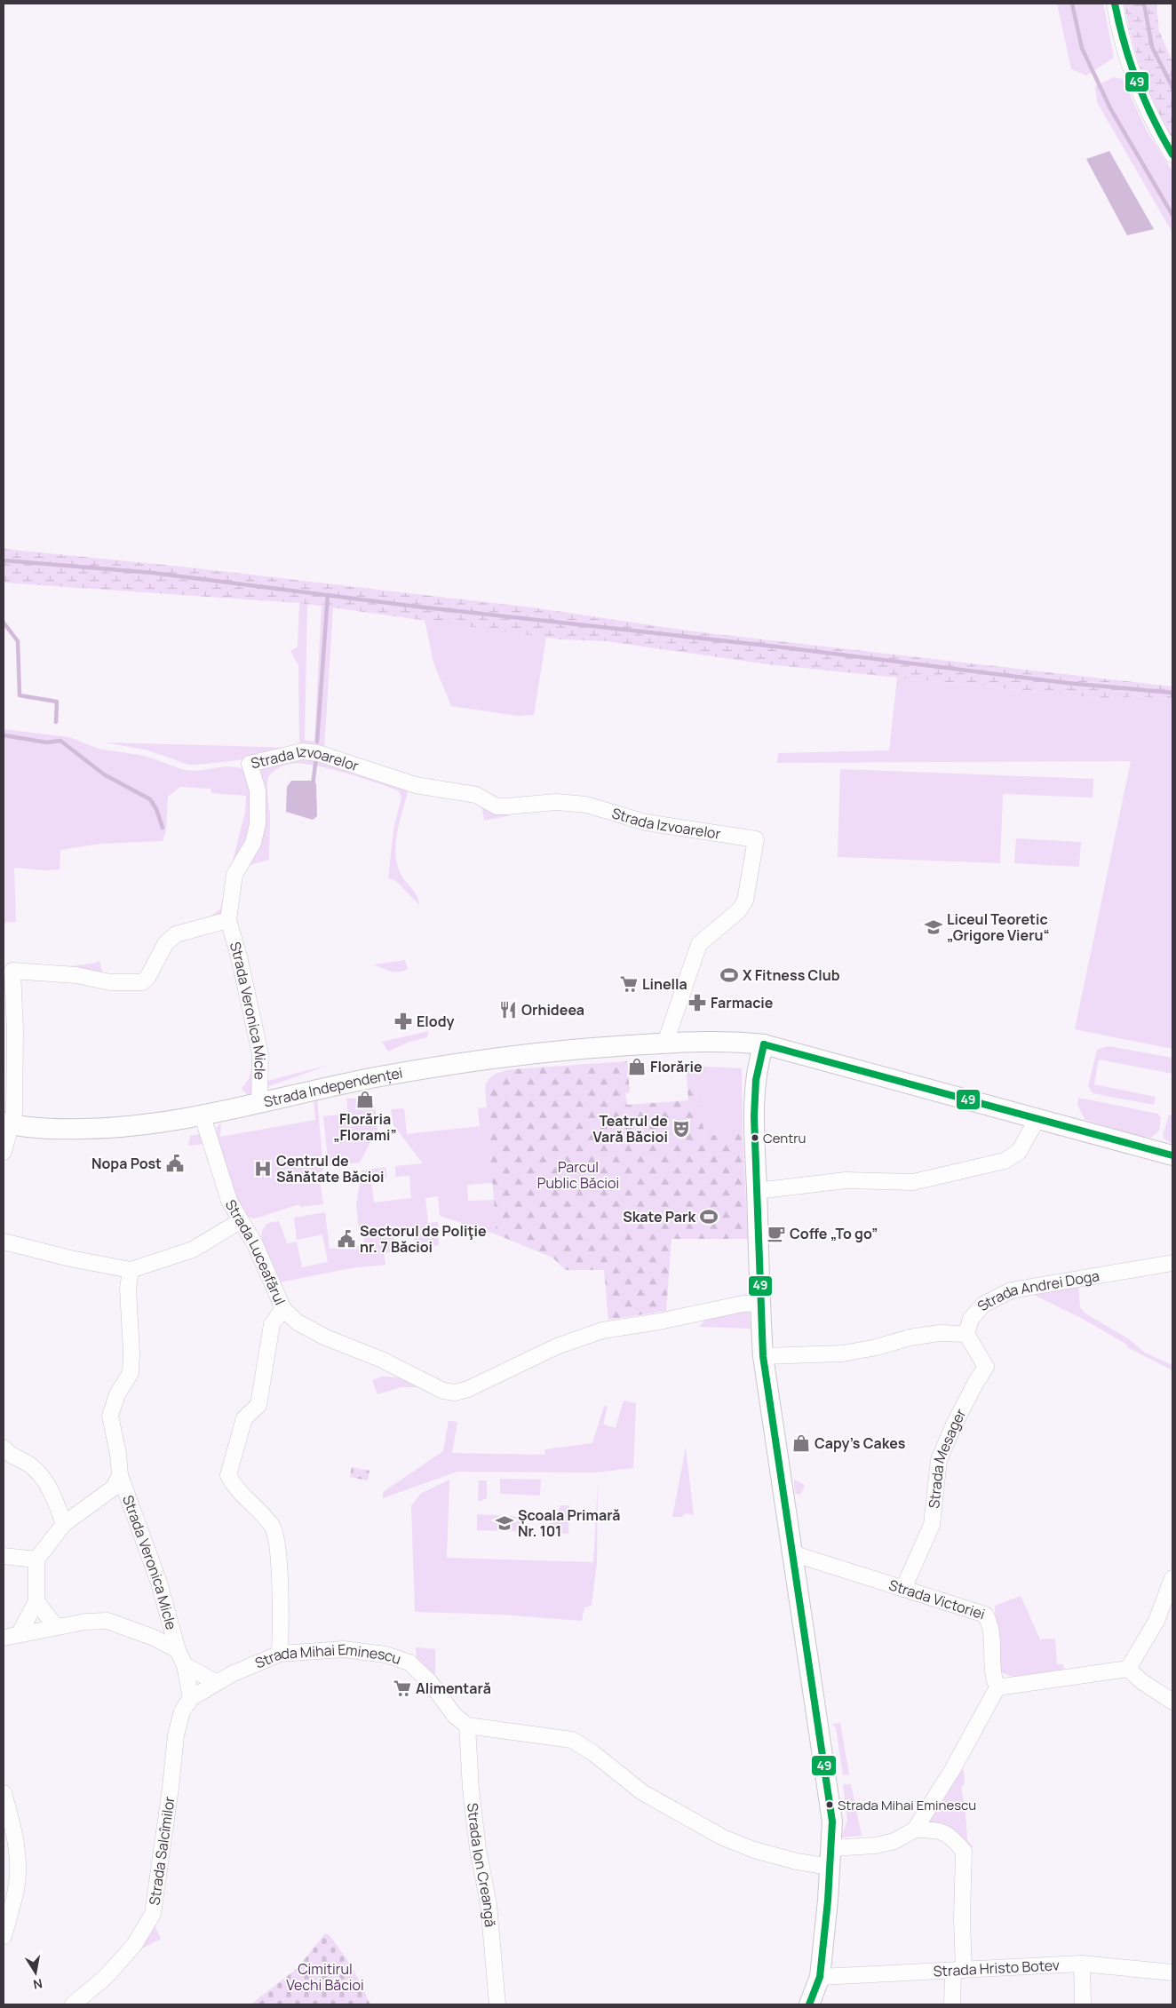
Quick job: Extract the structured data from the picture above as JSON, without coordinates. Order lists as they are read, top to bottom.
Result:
{
  "streets": {
    "main road": ["Strada Independenței"],
    "street": [
      "Strada Izvoarelor",
      "Strada Veronica Micle",
      "Strada Luceafărul",
      "Strada Andrei Doga",
      "Strada Mesager",
      "Strada Victoriei",
      "Strada Mihai Eminescu",
      "Strada Salcîmilor",
      "Strada Ion Creangă",
      "Strada Hristo Botev"
    ]
  },
  "crossings": [
    ["Strada Izvoarelor", "Strada Veronica Micle"],
    ["Strada Izvoarelor", "Strada Independenței"],
    ["Strada Veronica Micle", "Strada Independenței"],
    ["Strada Independenței", "Strada Luceafărul"],
    ["Strada Luceafărul", "Strada Mihai Eminescu"],
    ["Strada Andrei Doga", "Strada Mesager"],
    ["Strada Mesager", "Strada Victoriei"],
    ["Strada Mihai Eminescu", "Strada Salcîmilor"],
    ["Strada Mihai Eminescu", "Strada Ion Creangă"]
  ],
  "parks": ["Parcul Public Băcioi", "Cimitirul Vechi Băcioi"],
  "places": {
    "school or university": ["Liceul Teoretic „Grigore Vieru“", "Școala Primară Nr. 101"],
    "sports": ["X Fitness Club", "Skate Park"],
    "supermarket": ["Linella", "Alimentară"],
    "pharmacy": ["Farmacie", "Elody"],
    "restaurant": ["Orhideea"],
    "shop": ["Florărie", "Florăria „Florami”", "Capy's Cakes"],
    "theatre": ["Teatrul de Vară Băcioi"],
    "other": ["Centru", "Strada Mihai Eminescu"],
    "public building": ["Nopa Post", "Sectorul de Poliţie nr. 7 Băcioi"],
    "hospital": ["Centrul de Sănătate Băcioi"],
    "cafe": ["Coffe „To go”"]
  },
  "lines": ["transit line 49"],
  "north": "bottom"
}
